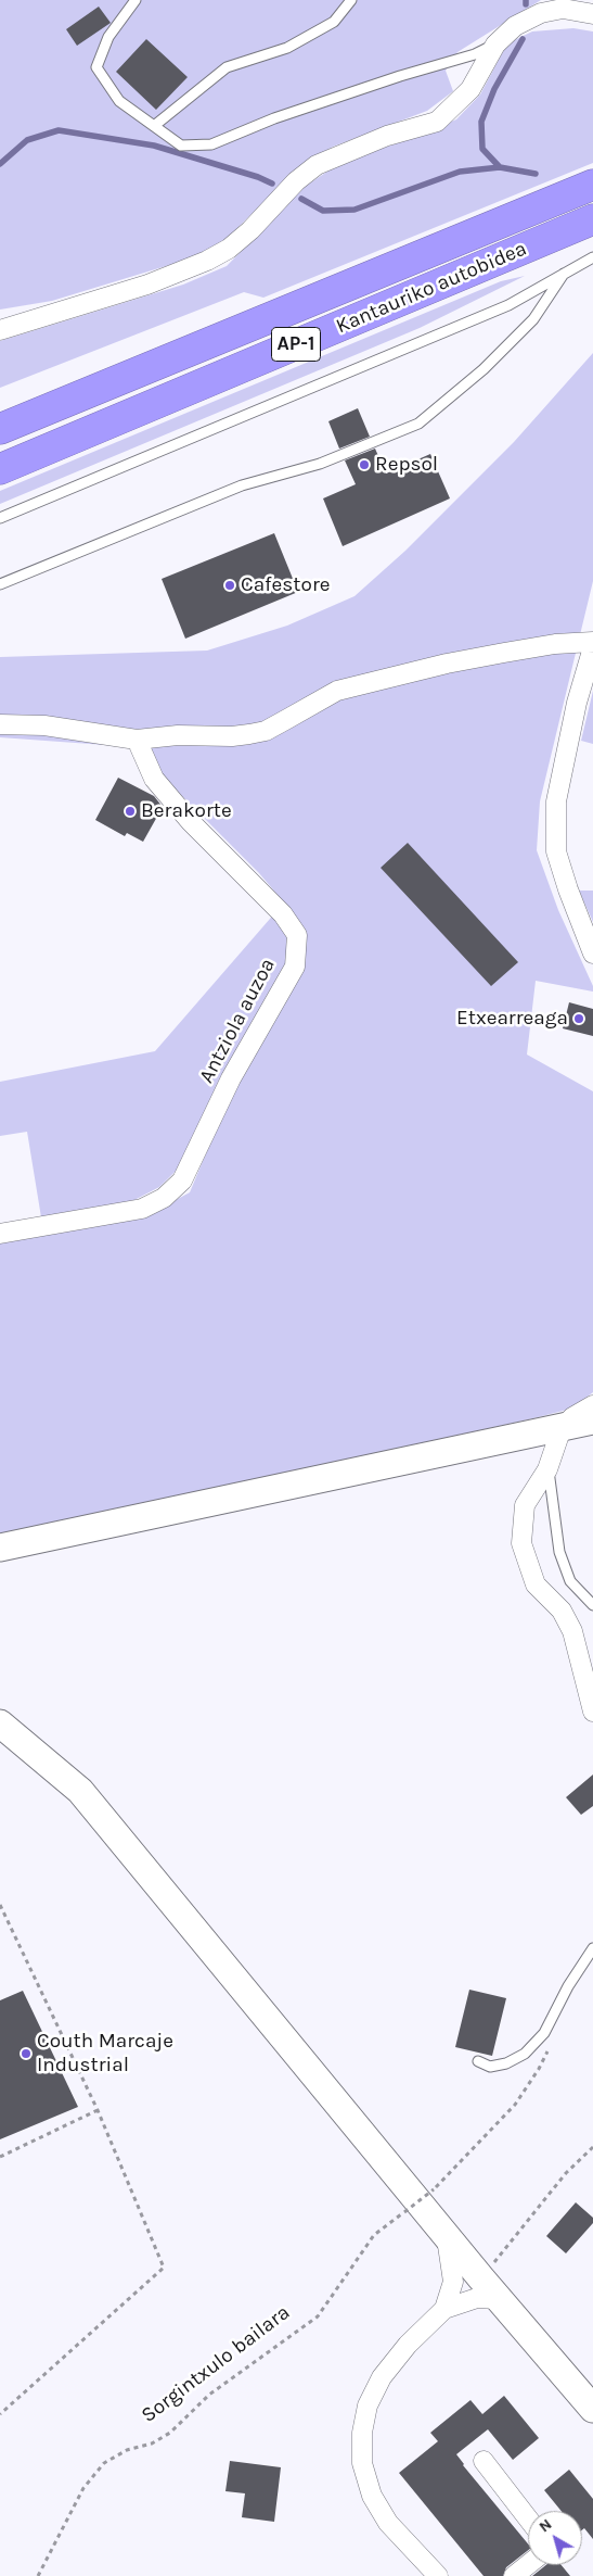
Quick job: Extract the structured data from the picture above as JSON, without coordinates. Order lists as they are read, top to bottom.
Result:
{
  "streets": {
    "highway": ["Kantauriko autobidea", "AP-1"],
    "street": ["Antziola auzoa"],
    "path": ["Sorgintxulo bailara"]
  },
  "places": [
    "Repsol",
    "Cafestore",
    "Berakorte",
    "Etxearreaga",
    "Couth Marcaje Industrial"
  ],
  "north": "top left"
}
